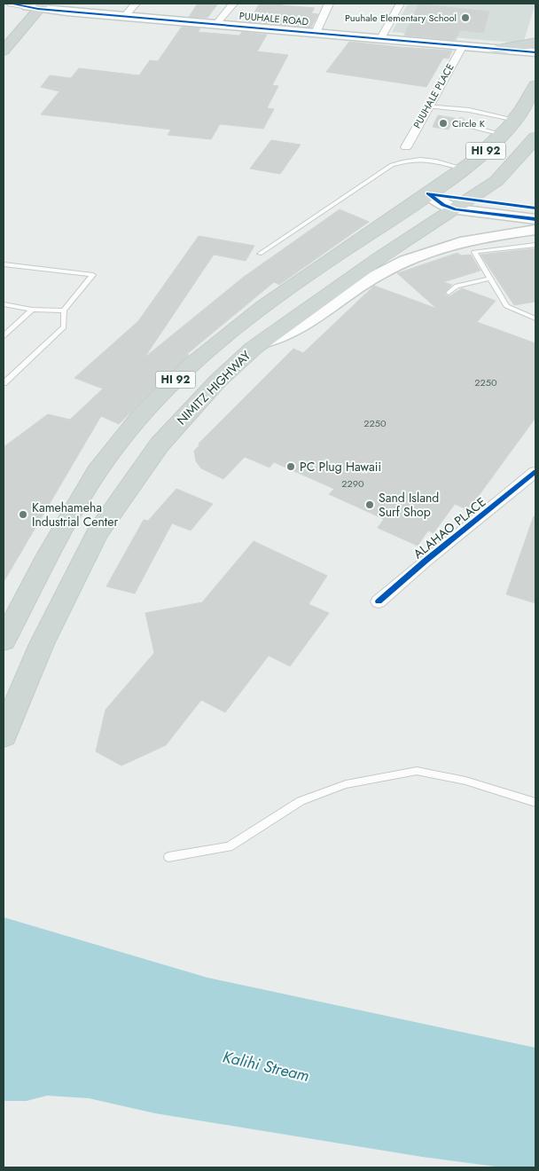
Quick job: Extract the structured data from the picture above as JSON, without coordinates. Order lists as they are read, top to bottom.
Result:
{
  "streets": {
    "main road": ["HI 92", "NIMITZ HIGHWAY"],
    "street": ["PUUHALE ROAD", "PUUHALE PLACE", "ALAHAO PLACE"]
  },
  "crossings": [
    ["PUUHALE ROAD", "PUUHALE PLACE"]
  ],
  "water": ["Kalihi Stream"],
  "places": [
    "Puuhale Elementary School",
    "Circle K",
    "PC Plug Hawaii",
    "Sand Island Surf Shop",
    "Kamehameha Industrial Center"
  ],
  "house_numbers": ["2250", "2250", "2290"]
}
